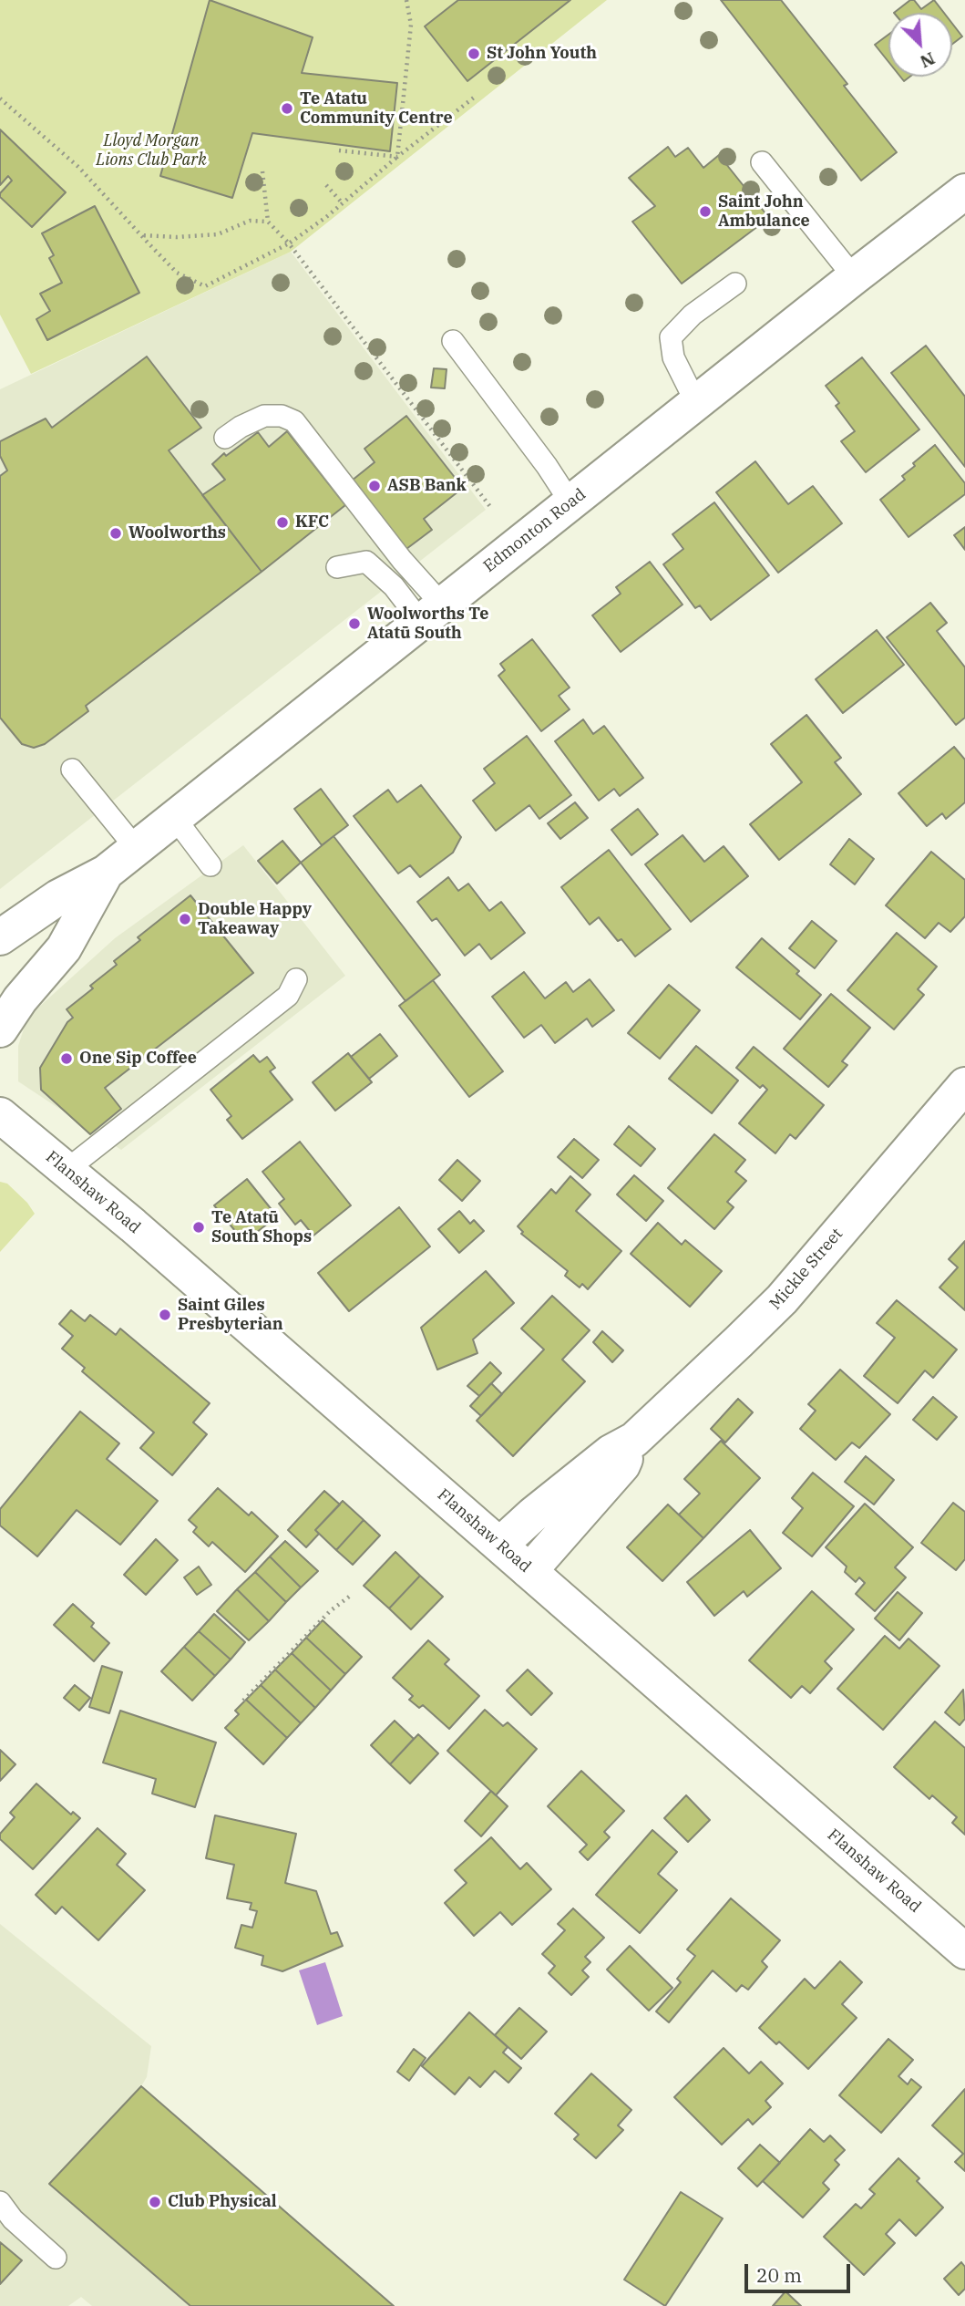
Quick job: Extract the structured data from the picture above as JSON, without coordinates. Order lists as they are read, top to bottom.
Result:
{
  "streets": {
    "street": ["Edmonton Road", "Flanshaw Road", "Mickle Street"]
  },
  "crossings": [
    ["Flanshaw Road", "Mickle Street"]
  ],
  "parks": ["Lloyd Morgan Lions Club Park"],
  "places": [
    "St John Youth",
    "Te Atatu Community Centre",
    "Saint John Ambulance",
    "ASB Bank",
    "KFC",
    "Woolworths",
    "Woolworths Te Atatū South",
    "Double Happy Takeaway",
    "One Sip Coffee",
    "Te Atatū South Shops",
    "Saint Giles Presbyterian",
    "Club Physical"
  ],
  "scale_bar": "20 m",
  "north": "bottom right"
}
